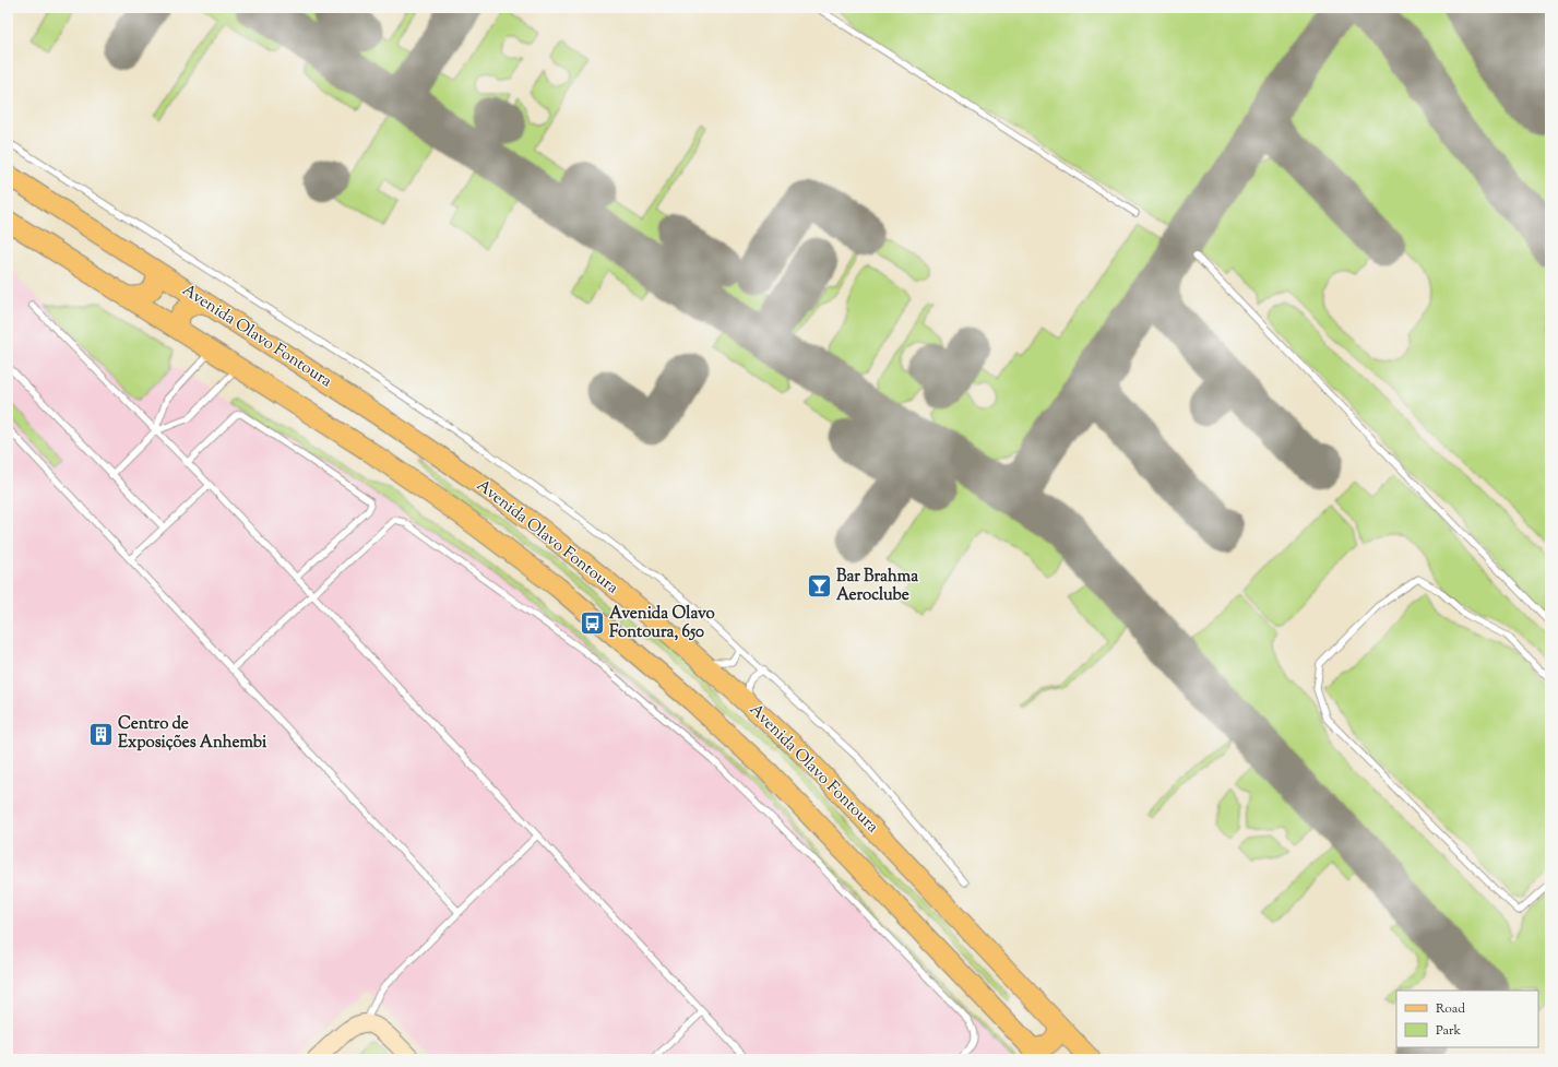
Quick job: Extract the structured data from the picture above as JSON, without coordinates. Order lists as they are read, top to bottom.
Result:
{
  "streets": {
    "main road": ["Avenida Olavo Fontoura"]
  },
  "places": {
    "bar": ["Bar Brahma Aeroclube"],
    "bus stop": ["Avenida Olavo Fontoura, 650"],
    "building": ["Centro de Exposições Anhembi"]
  },
  "legend": ["Road", "Park"]
}
